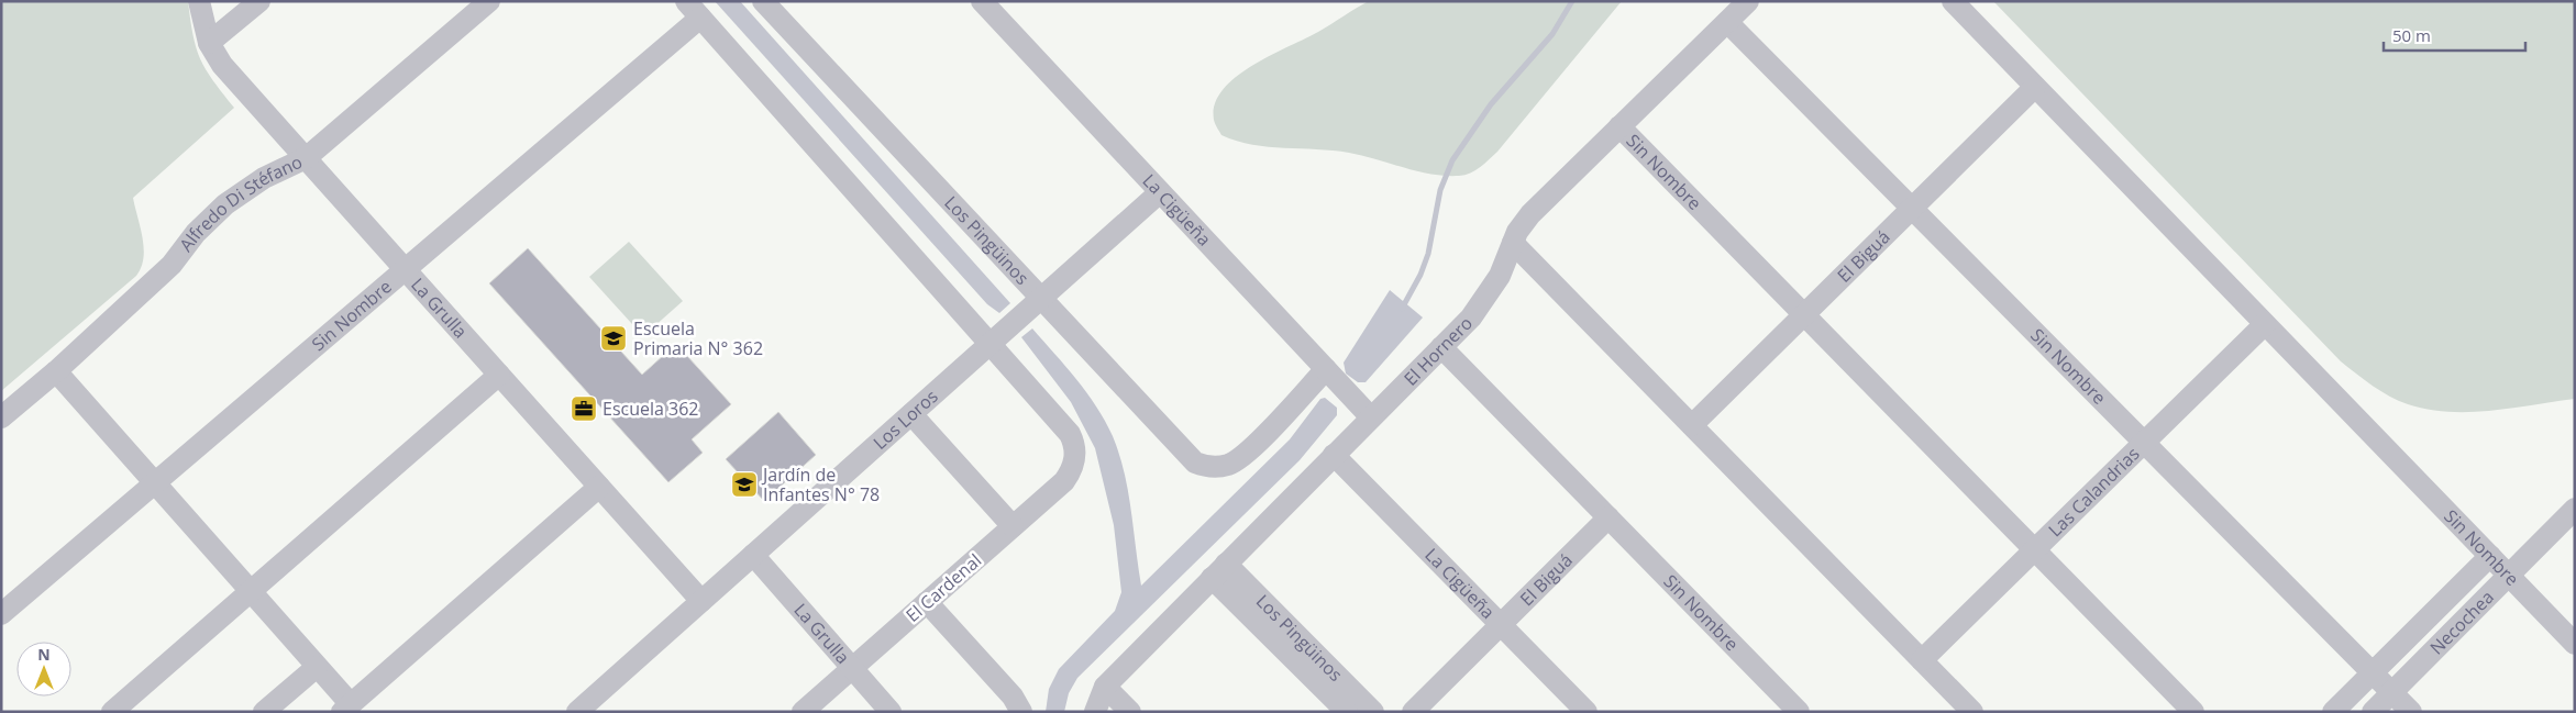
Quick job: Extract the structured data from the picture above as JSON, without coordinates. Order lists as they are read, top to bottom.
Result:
{
  "streets": {
    "street": [
      "Sin Nombre",
      "Alfredo Di Stéfano",
      "La Cigüeña",
      "Los Pingüinos",
      "El Biguá",
      "La Grulla",
      "El Hornero",
      "Los Loros",
      "Las Calandrias",
      "El Cardenal",
      "Necochea"
    ]
  },
  "crossings": [
    ["Sin Nombre", "El Biguá"],
    ["Sin Nombre", "La Grulla"],
    ["Sin Nombre", "El Hornero"],
    ["Sin Nombre", "Las Calandrias"],
    ["Sin Nombre", "Necochea"],
    ["Alfredo Di Stéfano", "La Grulla"],
    ["La Cigüeña", "Los Pingüinos"],
    ["La Cigüeña", "El Biguá"],
    ["La Cigüeña", "El Hornero"],
    ["La Cigüeña", "Los Loros"],
    ["Los Pingüinos", "El Hornero"],
    ["Los Pingüinos", "Los Loros"],
    ["La Grulla", "Los Loros"],
    ["La Grulla", "El Cardenal"],
    ["Los Loros", "El Cardenal"]
  ],
  "places": {
    "school or university": ["Escuela Primaria N° 362", "Jardín de Infantes N° 78"],
    "office": ["Escuela 362"]
  },
  "scale_bar": "50 m",
  "north": "top"
}
